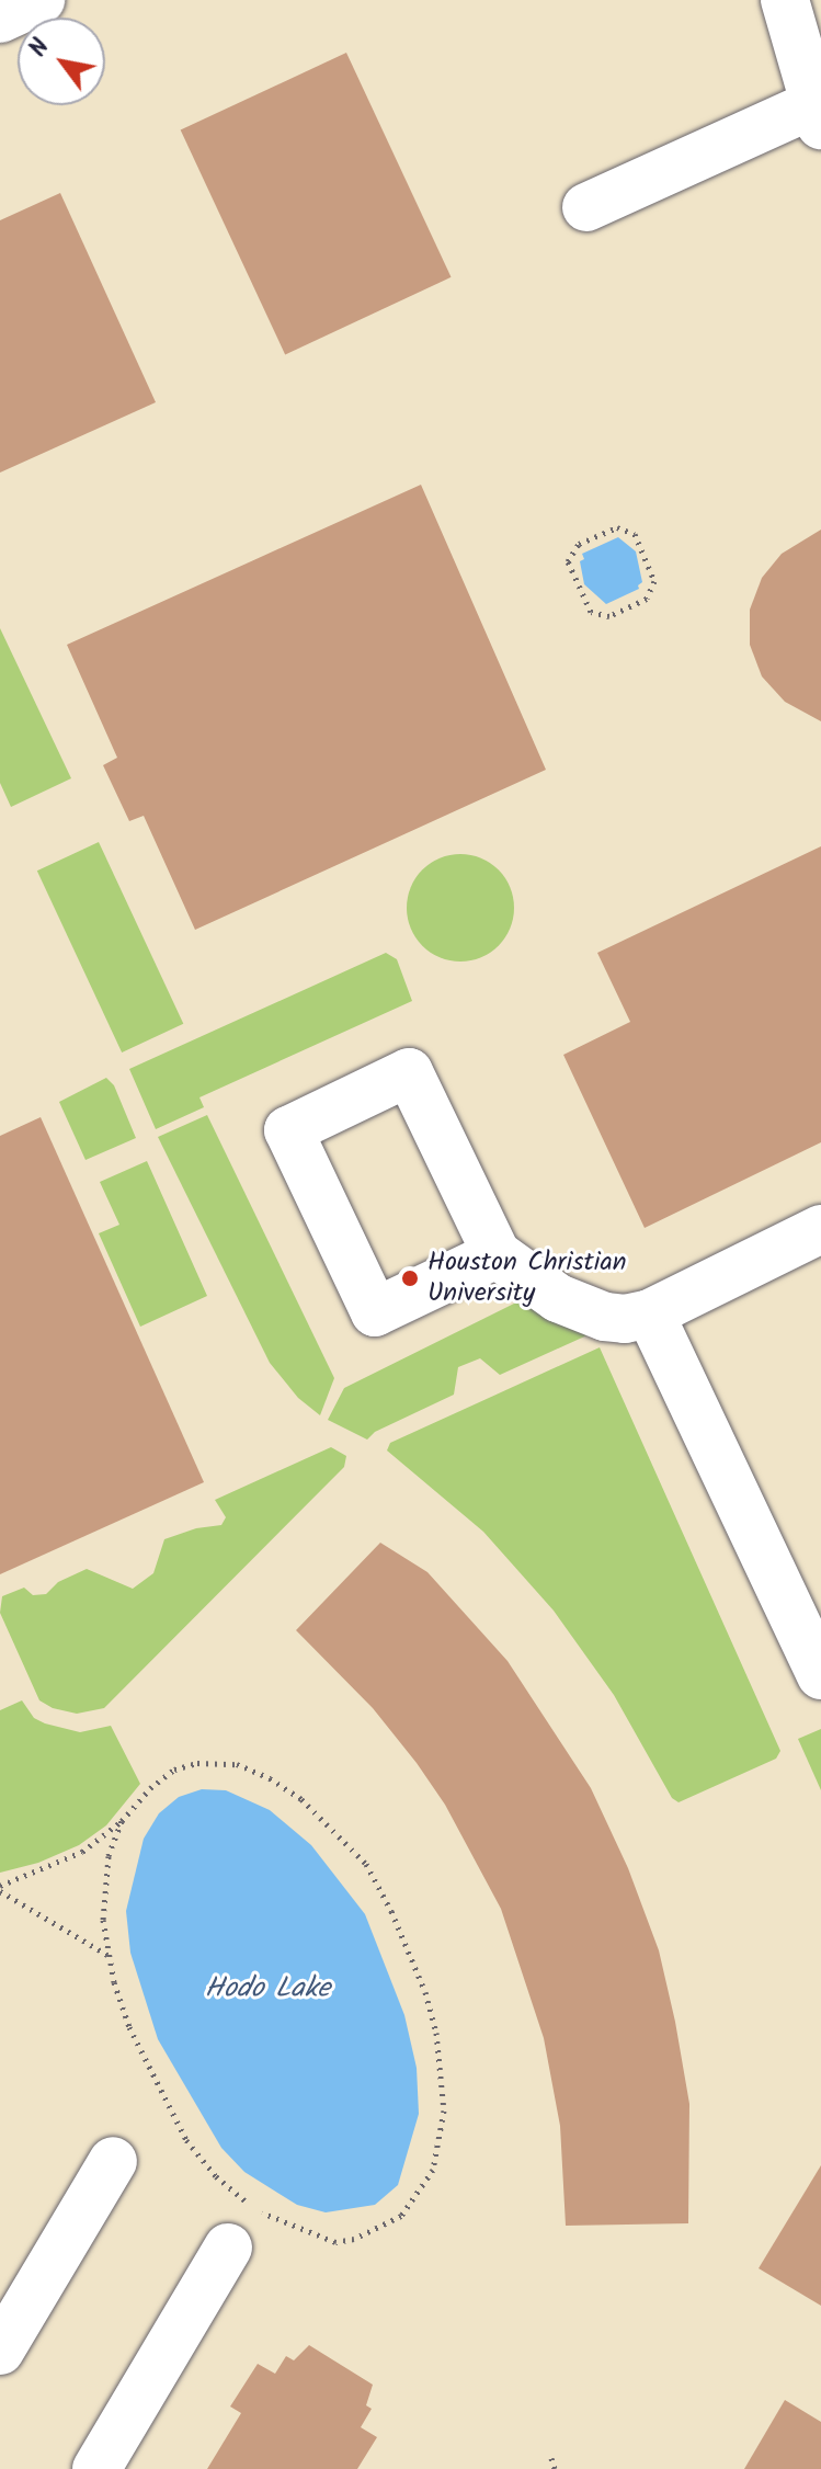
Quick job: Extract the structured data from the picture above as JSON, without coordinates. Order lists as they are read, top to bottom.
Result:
{
  "water": ["Hodo Lake"],
  "places": ["Houston Christian University"],
  "north": "top left"
}
